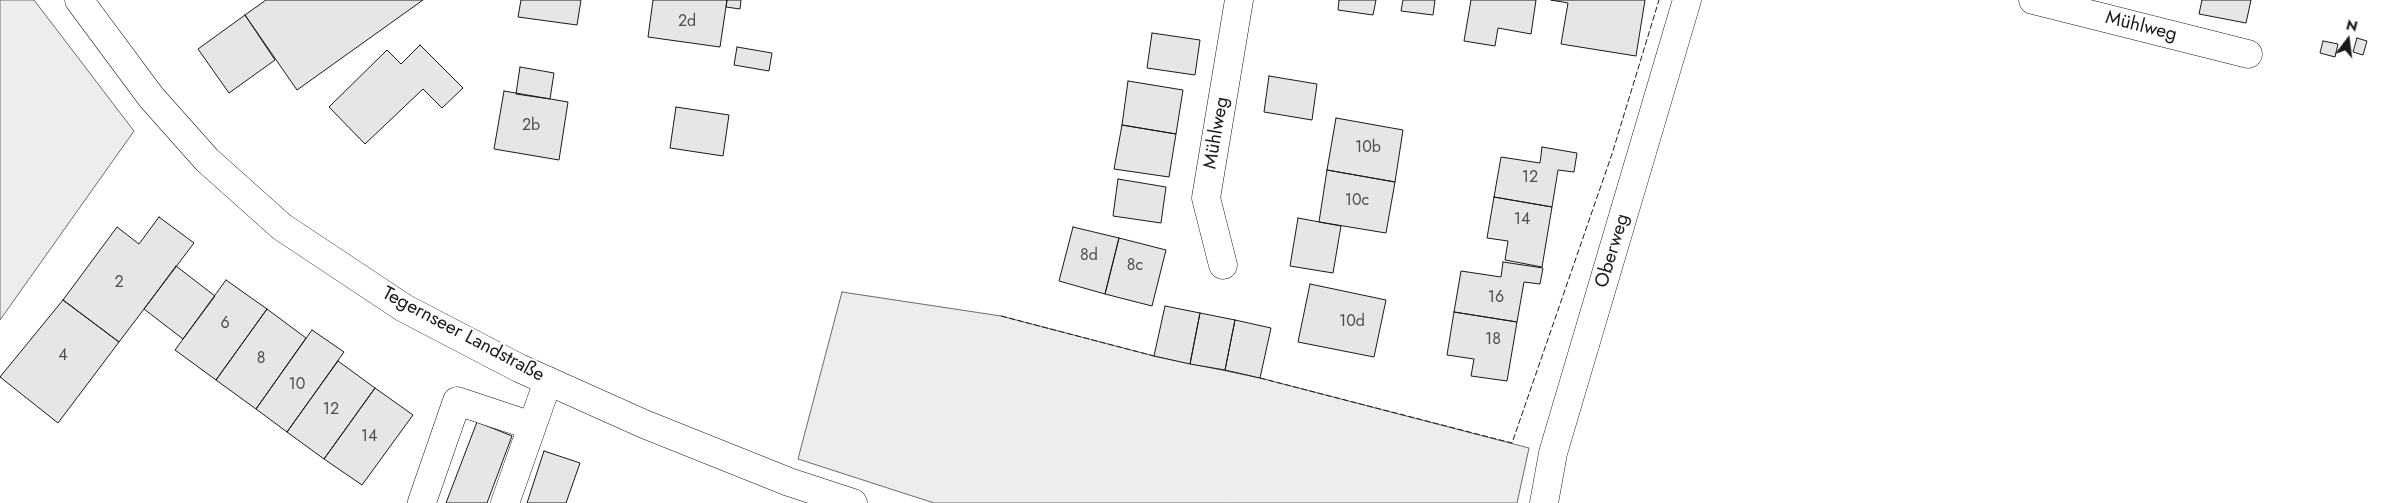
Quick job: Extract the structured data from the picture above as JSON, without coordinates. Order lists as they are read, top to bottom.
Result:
{
  "streets": {
    "street": ["Mühlweg", "Oberweg", "Tegernseer Landstraße"]
  },
  "house_numbers": [
    "2d",
    "2b",
    "10b",
    "12",
    "10c",
    "14",
    "8d",
    "8c",
    "2",
    "16",
    "10d",
    "6",
    "18",
    "4",
    "8",
    "10",
    "12",
    "14"
  ],
  "north": "top"
}
